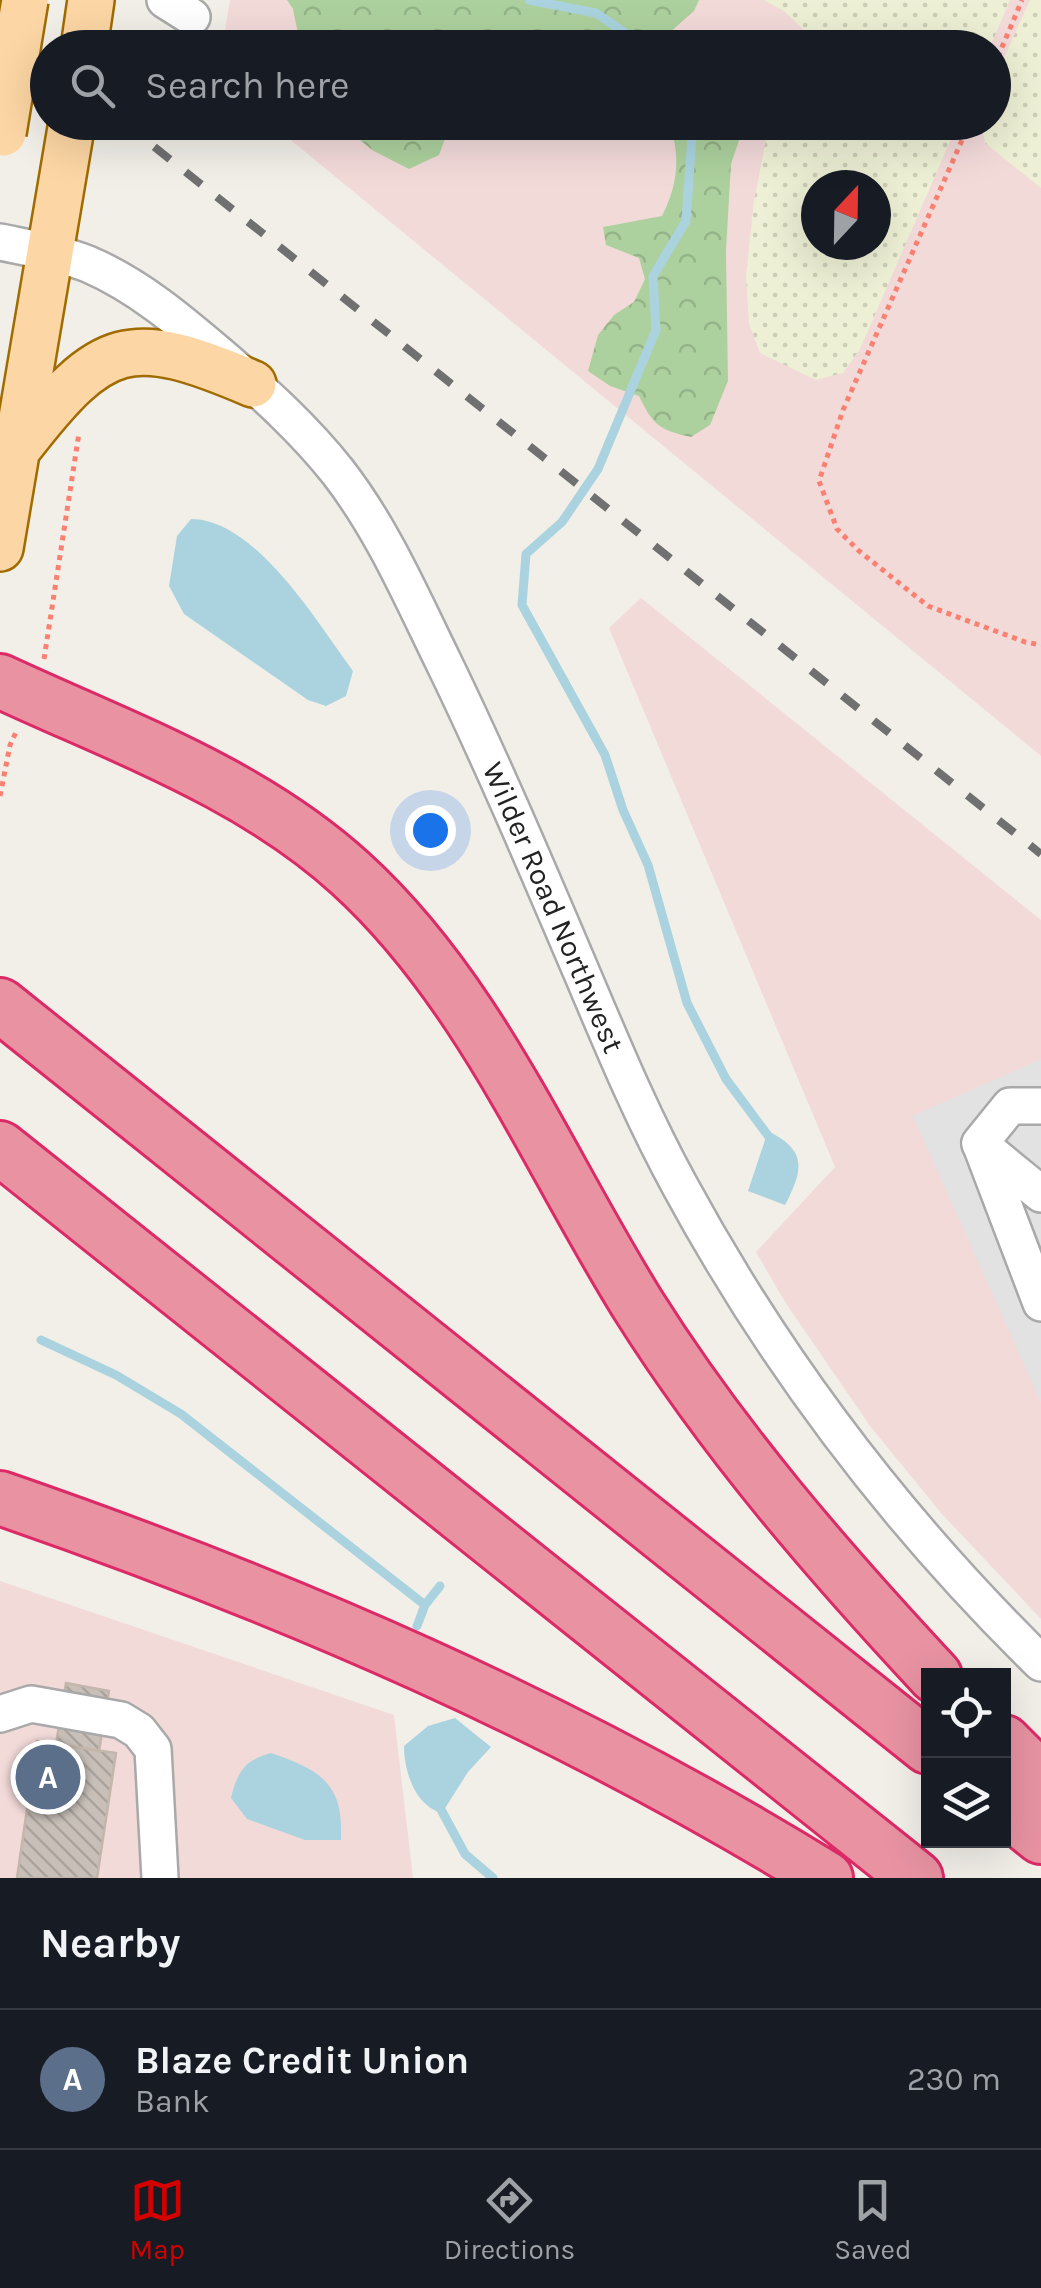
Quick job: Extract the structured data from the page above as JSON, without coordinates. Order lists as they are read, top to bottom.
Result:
{
  "streets": {
    "street": ["Wilder Road Northwest"]
  },
  "north": "top",
  "page": {
    "search": "Search here",
    "pins": "A",
    "heading": "Nearby",
    "list": [
      {
        "mark": "A",
        "name": "Blaze Credit Union",
        "note": "Bank",
        "value": "230 m"
      }
    ],
    "nav": ["Map", "Directions", "Saved"]
  }
}
